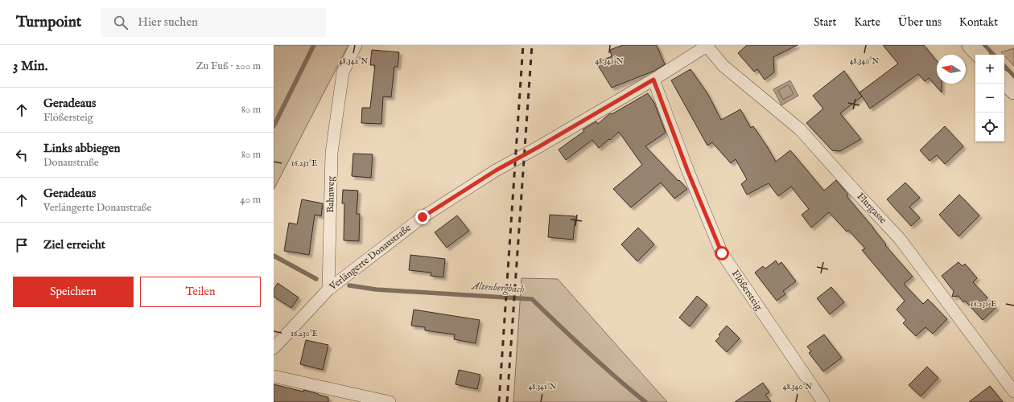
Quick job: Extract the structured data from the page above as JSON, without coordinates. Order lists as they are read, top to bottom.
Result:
{
  "streets": {
    "street": [
      "Bahnweg",
      "Flurgasse",
      "Verlängerte Donaustraße",
      "Flößersteig"
    ]
  },
  "crossings": [
    ["Bahnweg", "Verlängerte Donaustraße"],
    ["Flurgasse", "Verlängerte Donaustraße"],
    ["Verlängerte Donaustraße", "Flößersteig"]
  ],
  "water": ["Altenbergbach"],
  "north": "left",
  "page": {
    "header": "Turnpoint",
    "search": "Hier suchen",
    "nav": [
      "Start",
      "Karte",
      "Über uns",
      "Kontakt"
    ],
    "heading": ["3 Min.", "Zu Fuß · 200 m"],
    "map_buttons": ["+", "−"],
    "list": [
      ["Geradeaus", "Flößersteig", "80 m"],
      ["Links abbiegen", "Donaustraße", "80 m"],
      ["Geradeaus", "Verlängerte Donaustraße", "40 m"],
      "Ziel erreicht"
    ],
    "buttons": ["Speichern", "Teilen"]
  },
  "coordinates": [
    "48.342°N",
    "48.341°N",
    "48.340°N",
    "16.231°E",
    "16.230°E"
  ]
}
